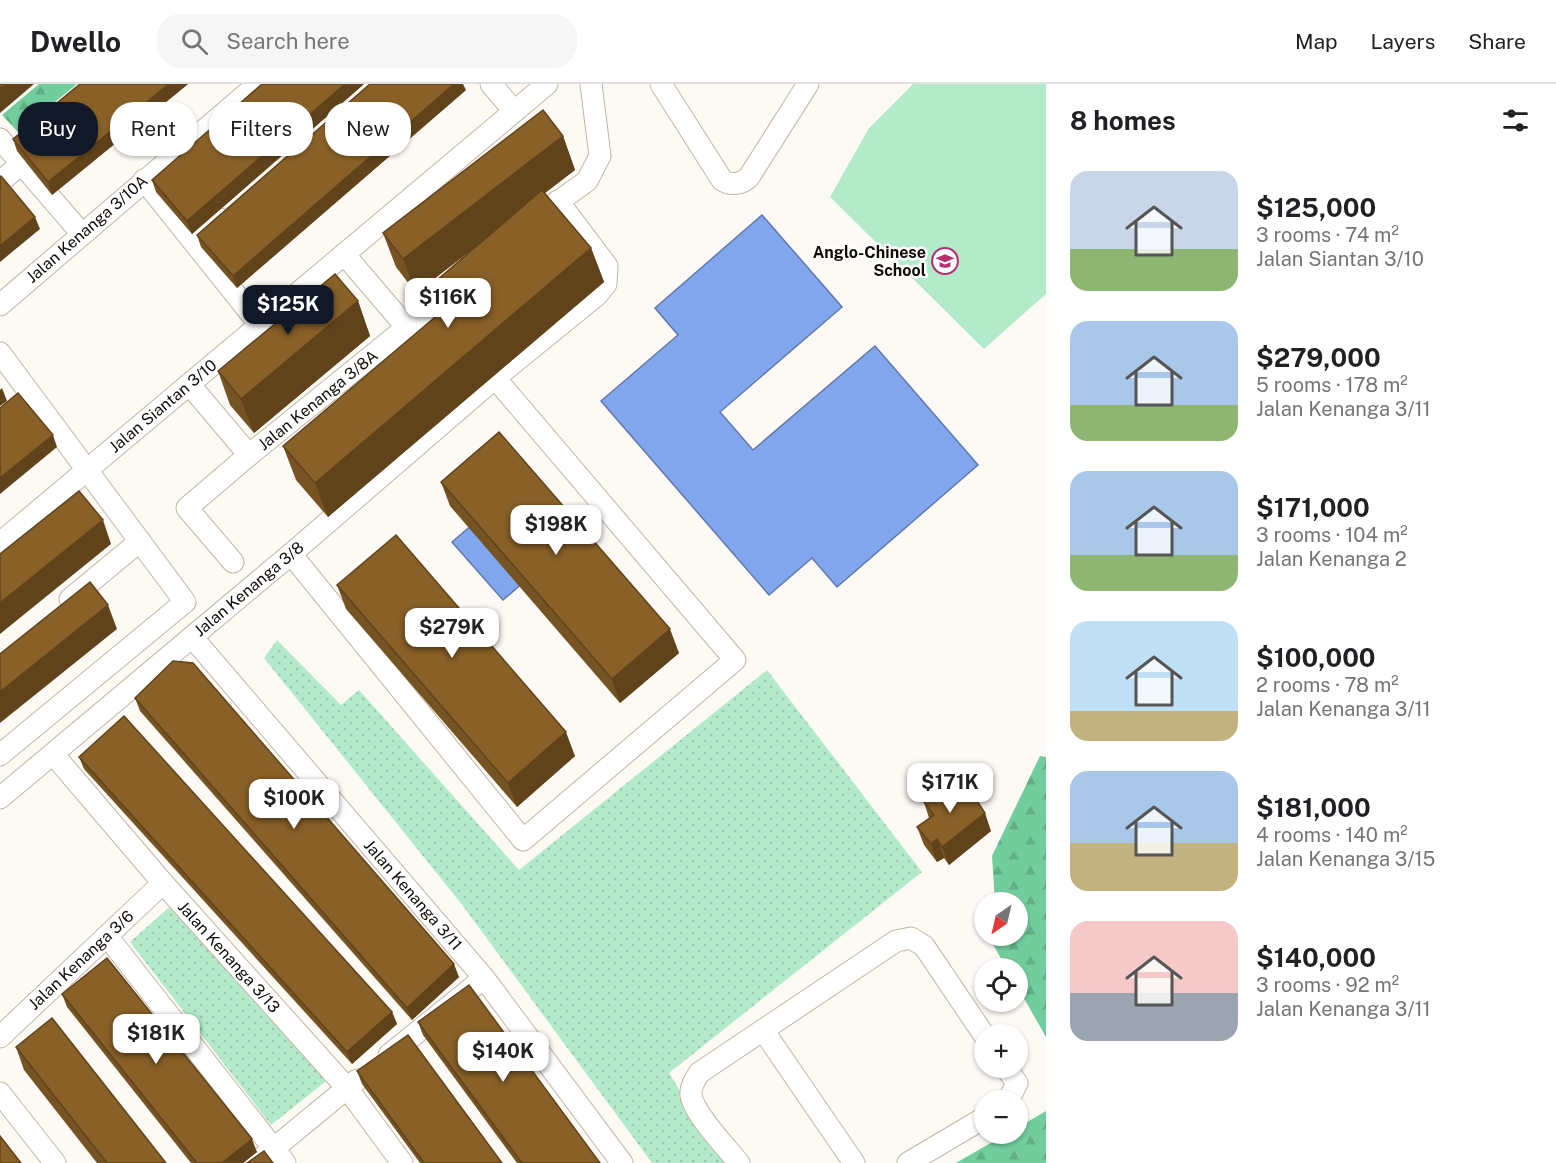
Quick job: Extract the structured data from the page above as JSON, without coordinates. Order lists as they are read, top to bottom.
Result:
{
  "streets": {
    "street": [
      "Jalan Kenanga 3/10A",
      "Jalan Kenanga 3/8A",
      "Jalan Siantan 3/10",
      "Jalan Kenanga 3/8",
      "Jalan Kenanga 3/11",
      "Jalan Kenanga 3/13",
      "Jalan Kenanga 3/6"
    ]
  },
  "crossings": [
    ["Jalan Kenanga 3/8", "Jalan Kenanga 3/11"],
    ["Jalan Kenanga 3/8", "Jalan Kenanga 3/13"],
    ["Jalan Kenanga 3/13", "Jalan Kenanga 3/6"]
  ],
  "places": {
    "school or university": ["Anglo-Chinese School"]
  },
  "north": "bottom left",
  "page": {
    "header": "Dwello",
    "search": "Search here",
    "nav": ["Map", "Layers", "Share"],
    "heading": "8 homes",
    "chip": [
      "Buy",
      "Rent",
      "Filters",
      "New"
    ],
    "list": [
      {
        "name": "$125,000",
        "note": "3 rooms · 74 m² · Jalan Siantan 3/10"
      },
      {
        "name": "$279,000",
        "note": "5 rooms · 178 m² · Jalan Kenanga 3/11"
      },
      {
        "name": "$171,000",
        "note": "3 rooms · 104 m² · Jalan Kenanga 2"
      },
      {
        "name": "$100,000",
        "note": "2 rooms · 78 m² · Jalan Kenanga 3/11"
      },
      {
        "name": "$181,000",
        "note": "4 rooms · 140 m² · Jalan Kenanga 3/15"
      },
      {
        "name": "$140,000",
        "note": "3 rooms · 92 m² · Jalan Kenanga 3/11"
      }
    ],
    "price": [
      "$116K",
      "$125K",
      "$198K",
      "$279K",
      "$171K",
      "$100K",
      "$181K",
      "$140K"
    ],
    "map_buttons": ["+", "−"]
  }
}
